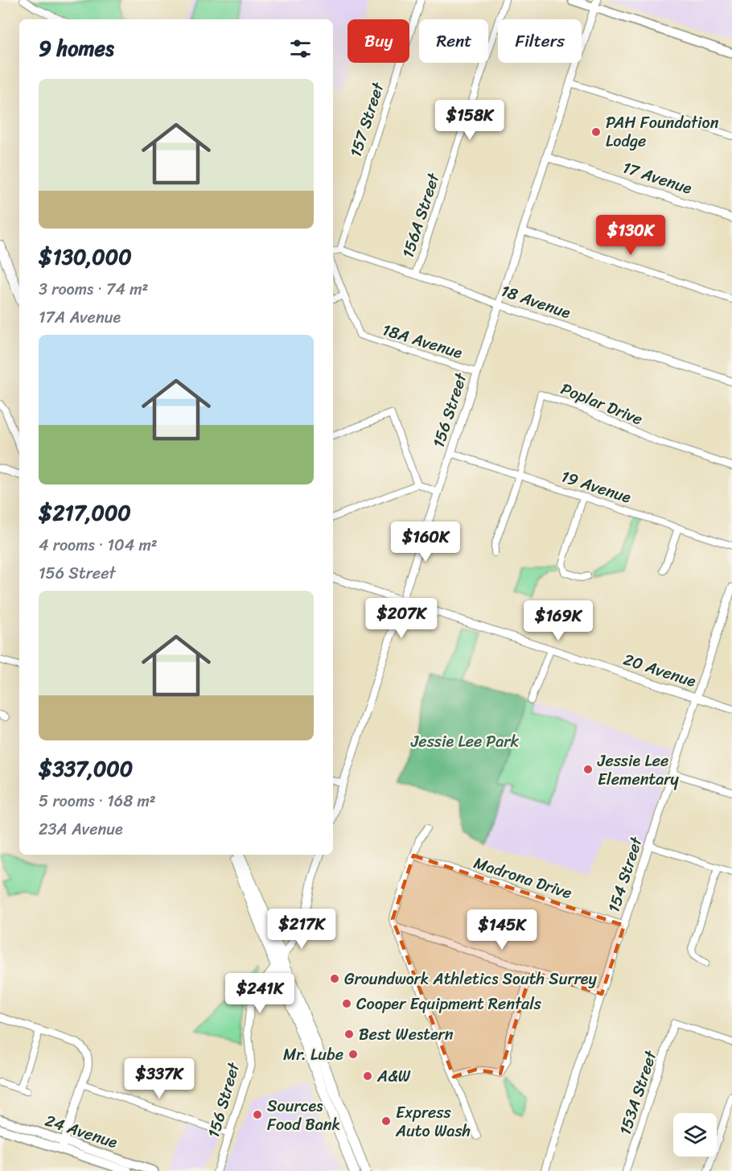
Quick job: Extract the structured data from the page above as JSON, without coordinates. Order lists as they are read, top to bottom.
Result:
{
  "streets": {
    "main road": ["24 Avenue"],
    "street": [
      "157 Street",
      "17 Avenue",
      "156A Street",
      "18 Avenue",
      "18A Avenue",
      "Poplar Drive",
      "156 Street",
      "19 Avenue",
      "20 Avenue",
      "154 Street",
      "Madrona Drive",
      "153A Street"
    ]
  },
  "crossings": [
    ["157 Street", "18 Avenue"],
    ["17 Avenue", "156 Street"],
    ["156A Street", "18 Avenue"],
    ["18 Avenue", "156 Street"],
    ["18A Avenue", "156 Street"],
    ["Poplar Drive", "19 Avenue"],
    ["156 Street", "19 Avenue"],
    ["156 Street", "20 Avenue"],
    ["20 Avenue", "154 Street"],
    ["154 Street", "Madrona Drive"]
  ],
  "parks": ["Jessie Lee Park"],
  "places": [
    "PAH Foundation Lodge",
    "Jessie Lee Elementary",
    "Groundwork Athletics South Surrey",
    "Cooper Equipment Rentals",
    "Best Western",
    "Mr. Lube",
    "A&W",
    "Sources Food Bank",
    "Express Auto Wash"
  ],
  "page": {
    "chip": ["Buy", "Rent", "Filters"],
    "heading": "9 homes",
    "list": [
      {
        "name": "$130,000",
        "note": "3 rooms · 74 m² · 17A Avenue"
      },
      {
        "name": "$217,000",
        "note": "4 rooms · 104 m² · 156 Street"
      },
      {
        "name": "$337,000",
        "note": "5 rooms · 168 m² · 23A Avenue"
      }
    ],
    "price": [
      "$158K",
      "$130K",
      "$160K",
      "$207K",
      "$169K",
      "$217K",
      "$145K",
      "$241K",
      "$337K"
    ]
  }
}
